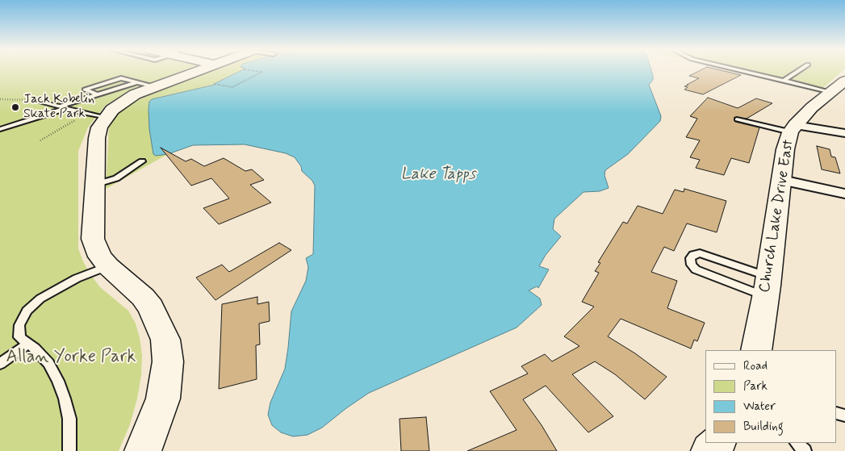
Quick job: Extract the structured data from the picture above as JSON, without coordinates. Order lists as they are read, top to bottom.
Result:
{
  "streets": {
    "street": ["Church Lake Drive East"]
  },
  "water": ["Lake Tapps"],
  "parks": ["Allan Yorke Park"],
  "places": ["Jack Kobelin Skate Park"],
  "legend": [
    "Road",
    "Park",
    "Water",
    "Building"
  ]
}
